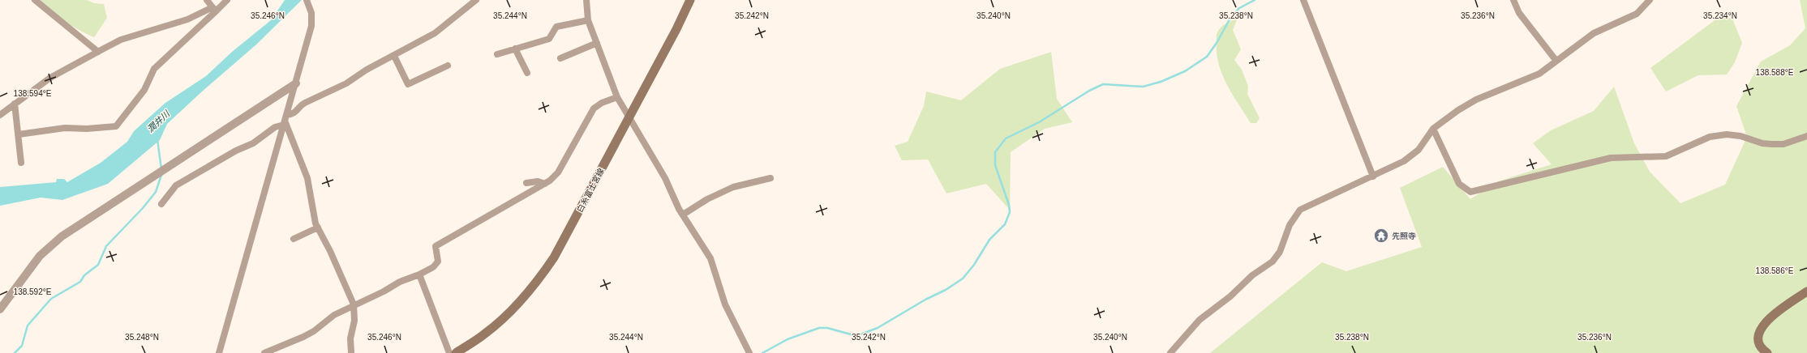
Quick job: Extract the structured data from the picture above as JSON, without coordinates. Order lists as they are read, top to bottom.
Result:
{
  "streets": {
    "main road": ["白糸富士宮線"]
  },
  "water": ["潤井川"],
  "places": {
    "temple": ["先照寺"]
  },
  "coordinates": [
    "35.240°N",
    "35.238°N",
    "35.246°N",
    "35.244°N",
    "35.242°N",
    "35.236°N",
    "35.234°N",
    "138.588°E",
    "138.594°E",
    "138.586°E",
    "138.592°E",
    "35.248°N"
  ]
}
